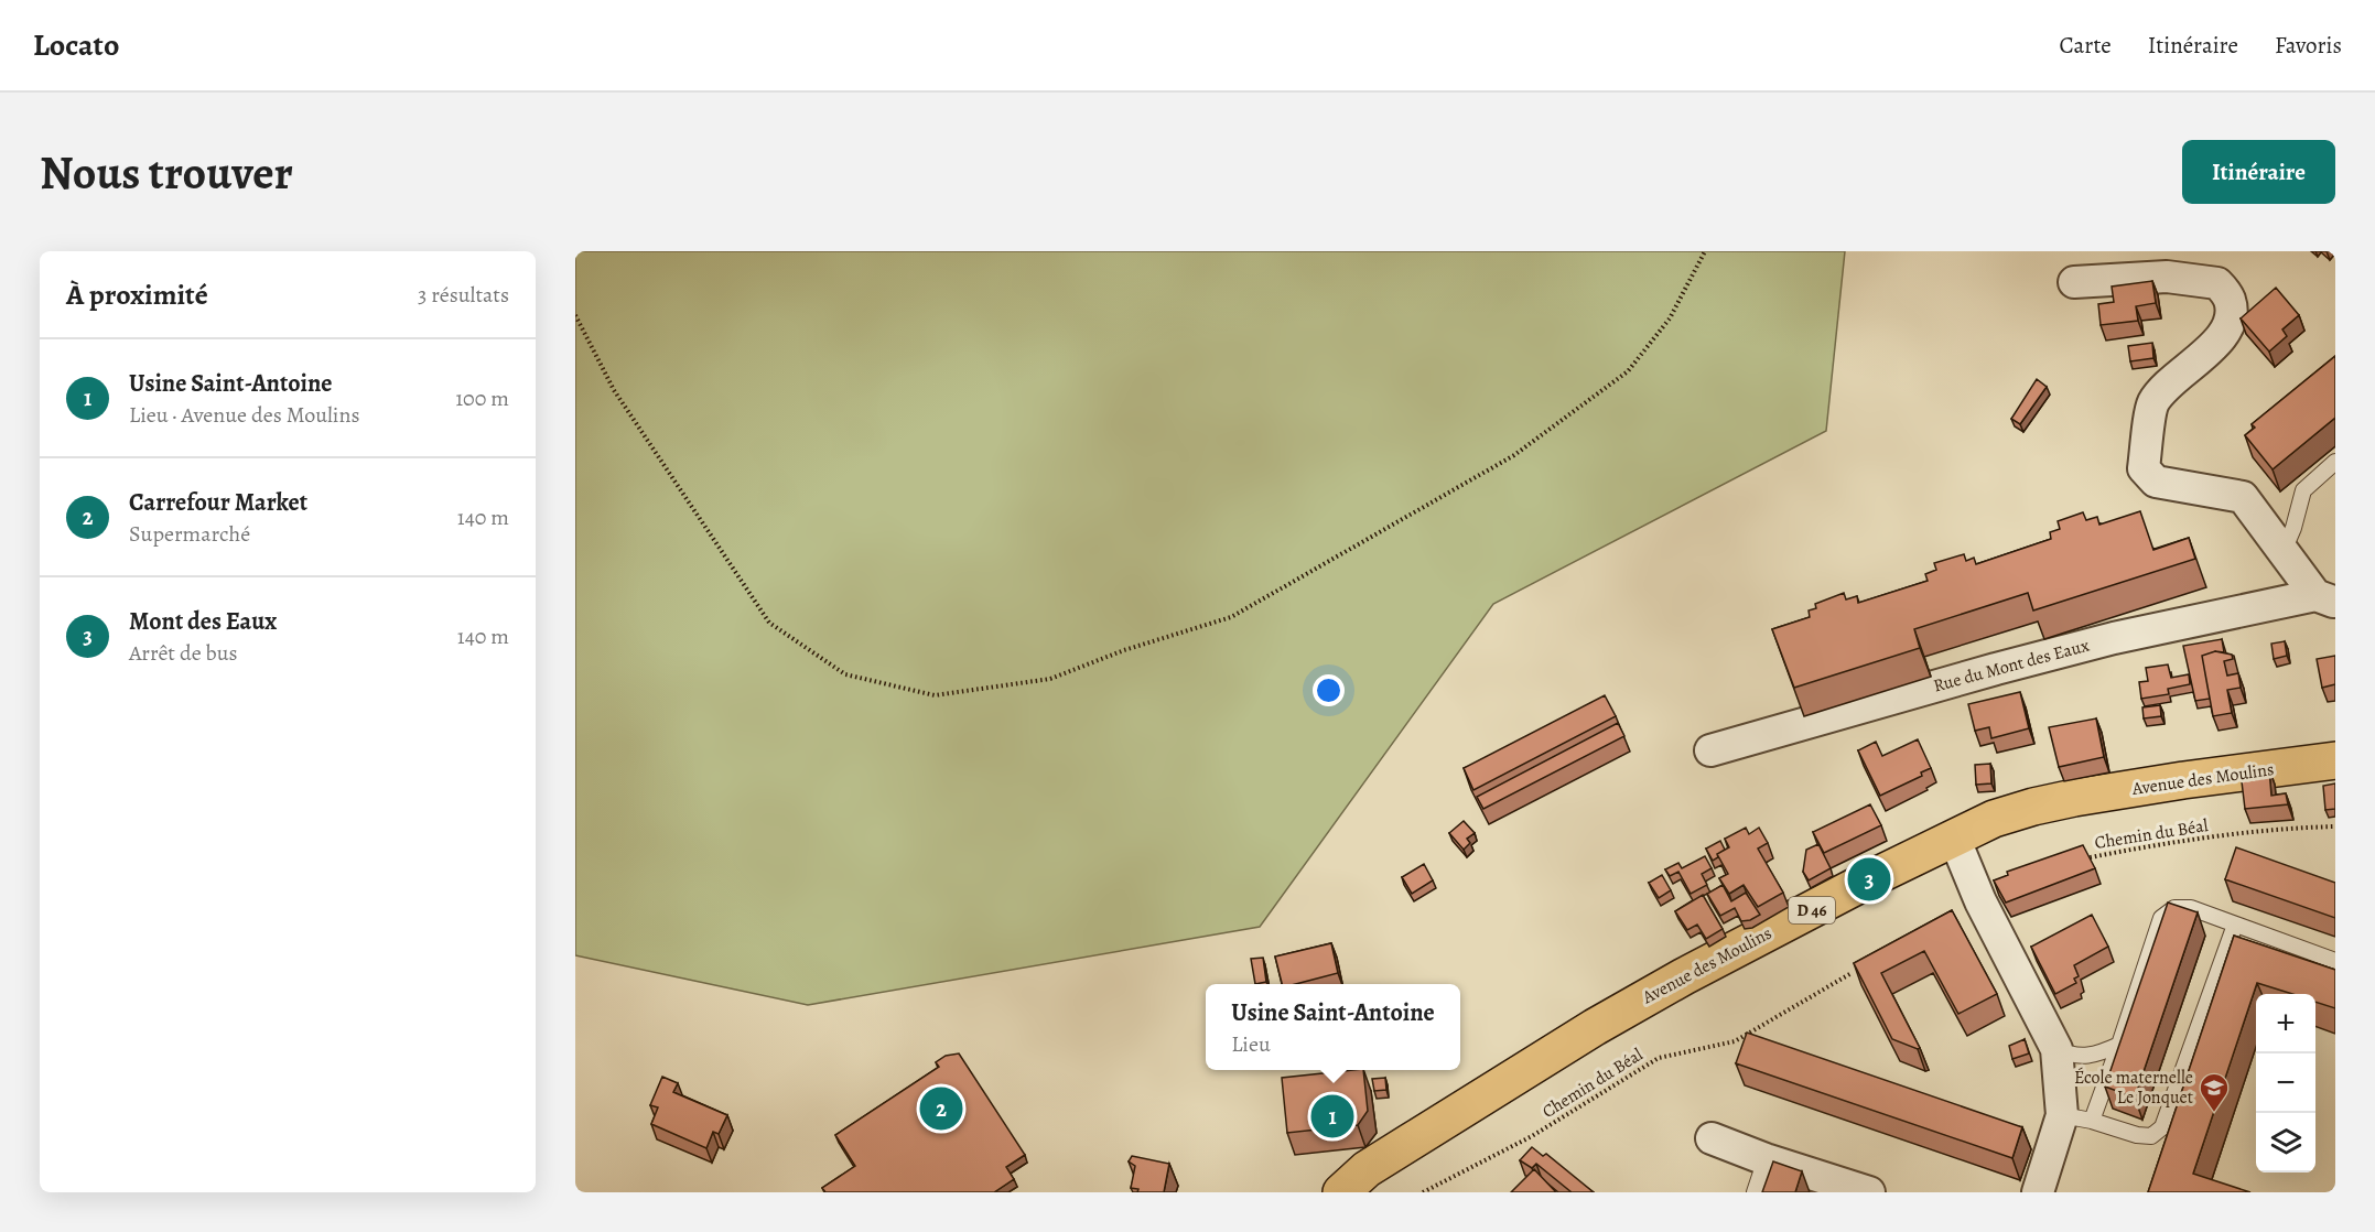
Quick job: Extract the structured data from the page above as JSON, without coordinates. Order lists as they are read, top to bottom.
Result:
{
  "streets": {
    "main road": ["Avenue des Moulins", "D 46"],
    "street": ["Rue du Mont des Eaux"],
    "path": ["Chemin du Béal"]
  },
  "places": {
    "school or university": ["École maternelle Le Jonquet"]
  },
  "page": {
    "header": "Locato",
    "nav": ["Carte", "Itinéraire", "Favoris"],
    "buttons": "Itinéraire",
    "title": "Nous trouver",
    "heading": ["À proximité", "3 résultats"],
    "list": [
      {
        "mark": "1",
        "name": "Usine Saint-Antoine",
        "note": "Lieu · Avenue des Moulins",
        "value": "100 m"
      },
      {
        "mark": "2",
        "name": "Carrefour Market",
        "note": "Supermarché",
        "value": "140 m"
      },
      {
        "mark": "3",
        "name": "Mont des Eaux",
        "note": "Arrêt de bus",
        "value": "140 m"
      }
    ],
    "pins": ["3", "2", "1"],
    "popup": ["Usine Saint-Antoine", "Lieu"],
    "map_buttons": ["+", "−"]
  }
}
